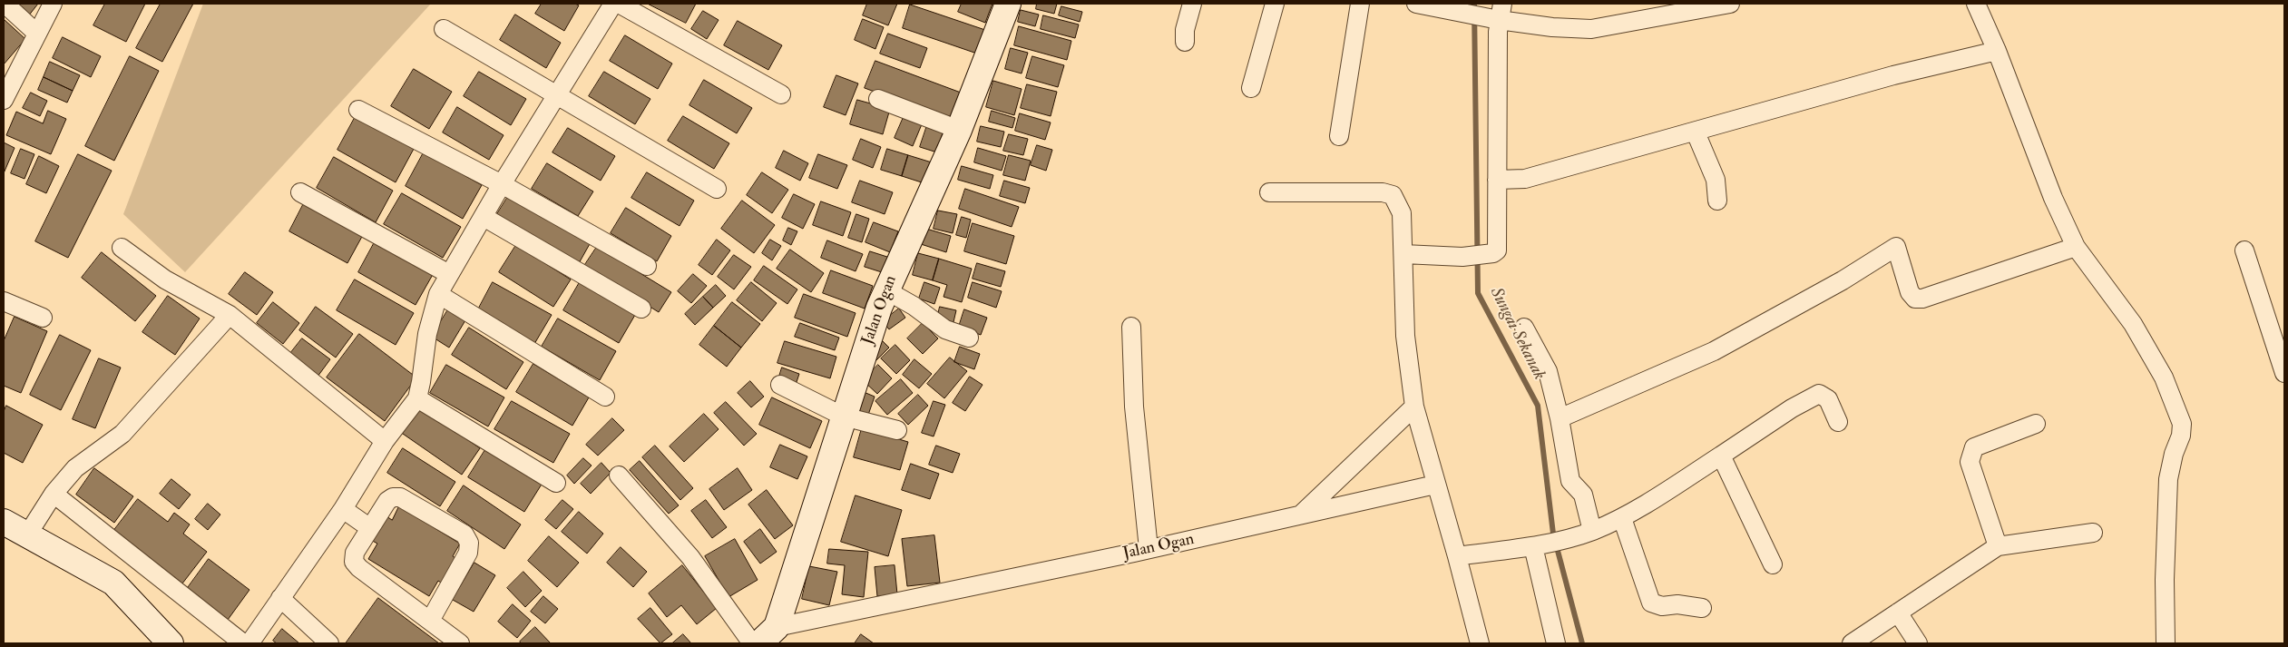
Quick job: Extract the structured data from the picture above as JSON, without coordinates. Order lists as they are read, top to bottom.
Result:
{
  "streets": {
    "main road": ["Jalan Ogan"]
  },
  "water": ["Sungai Sekanak"]
}
